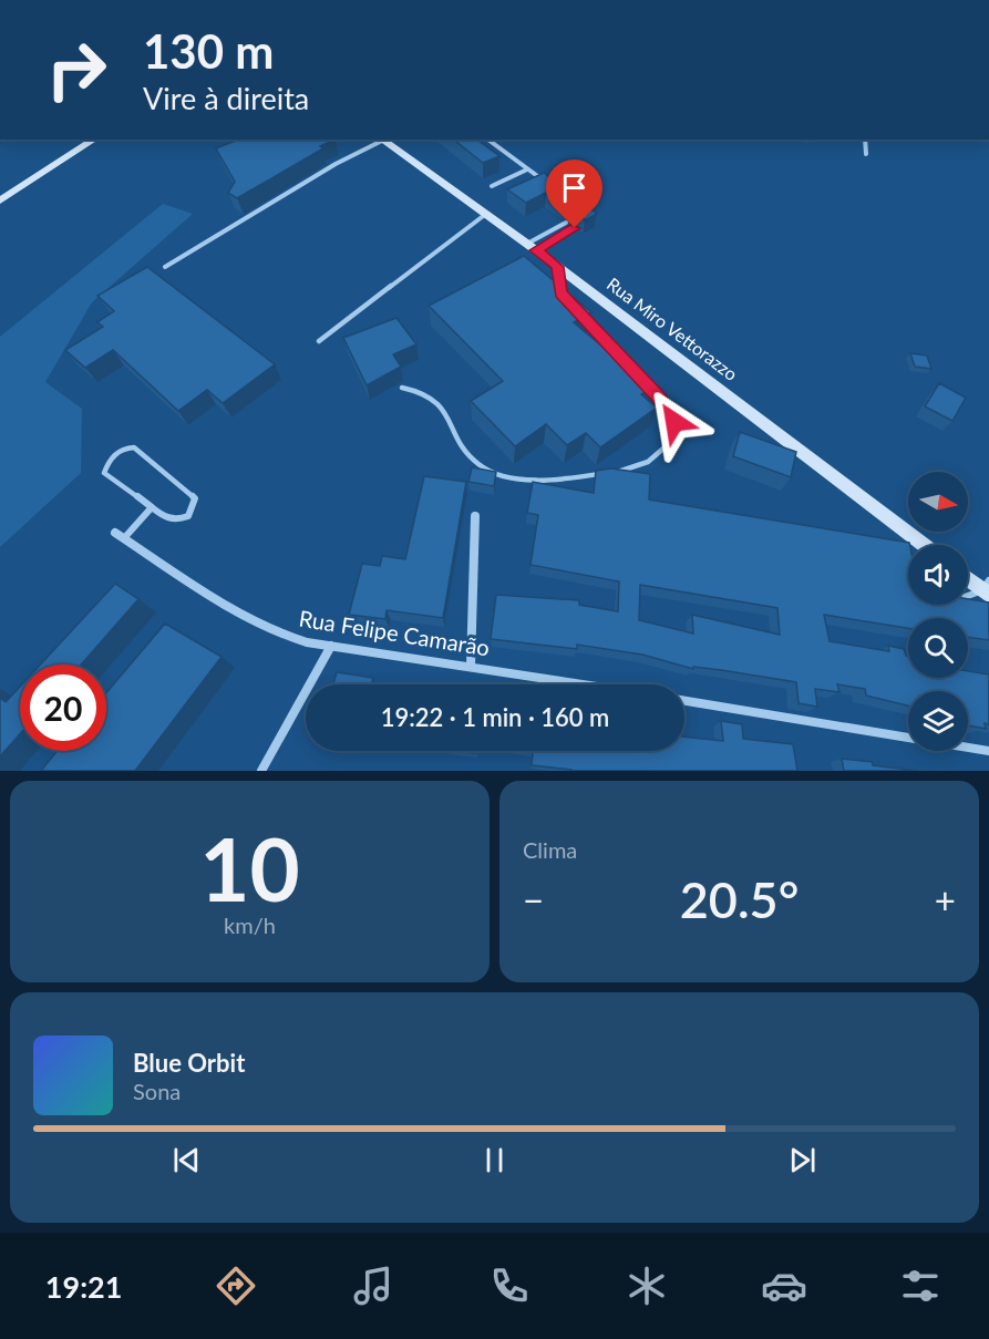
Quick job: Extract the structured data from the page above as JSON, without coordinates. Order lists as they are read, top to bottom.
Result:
{
  "streets": {
    "street": ["Rua Miro Vettorazzo", "Rua Felipe Camarão"]
  },
  "north": "right",
  "page": {
    "turn": ["130 m", "Vire à direita"],
    "limit": "20",
    "trip": "19:22 · 1 min · 160 m",
    "tile": [
      ["10", "km/h"],
      "Clima"
    ],
    "heat": ["−", "20.5°", "+"],
    "song": ["Blue Orbit", "Sona"],
    "tabs": "19:21"
  }
}
